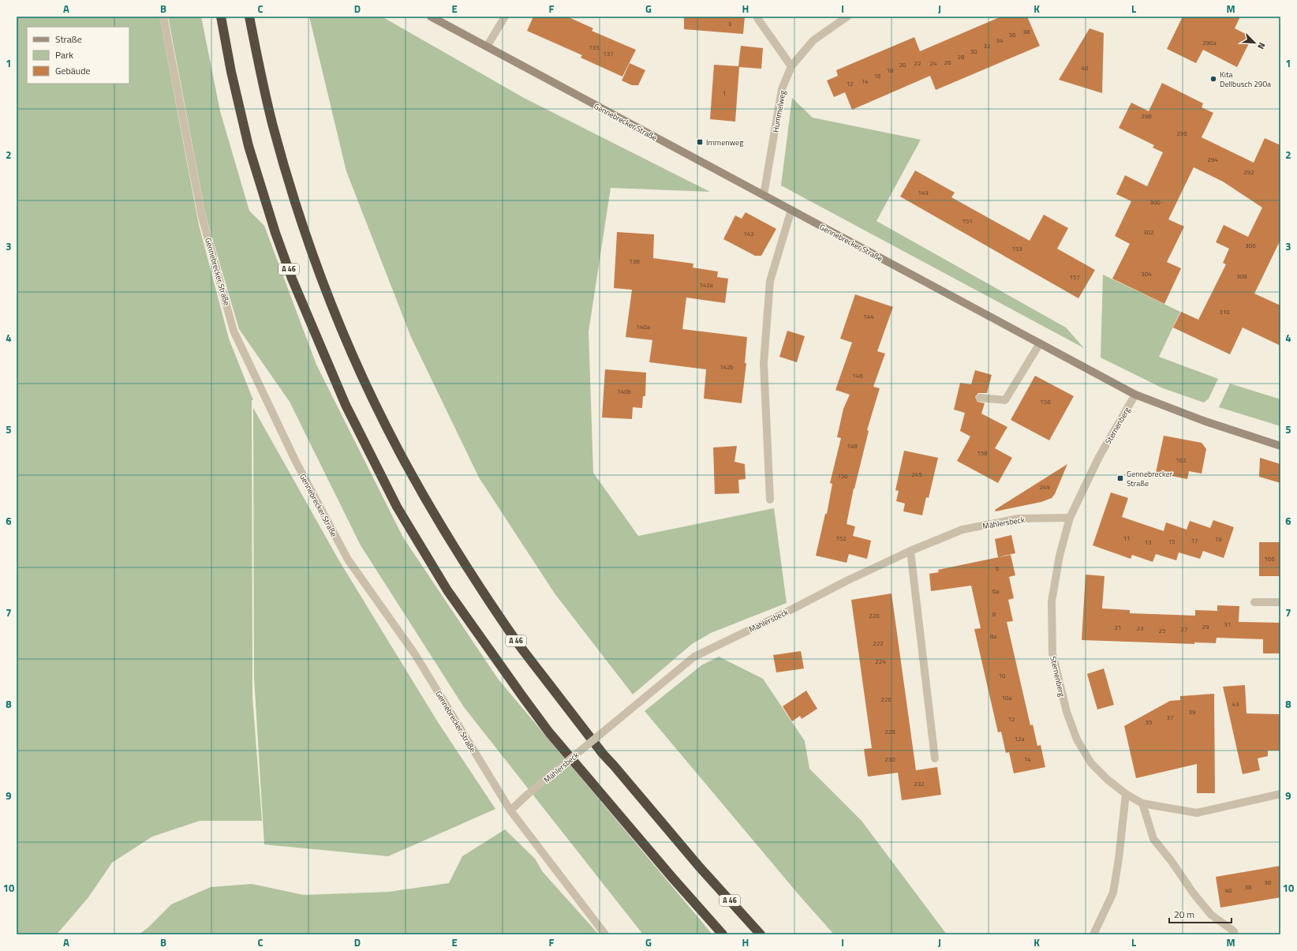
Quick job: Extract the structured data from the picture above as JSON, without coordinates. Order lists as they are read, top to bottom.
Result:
{
  "streets": {
    "highway": ["A 46"],
    "main road": ["Gennebrecker Straße"],
    "street": ["Hummelweg", "Sternenberg", "Mählersbeck"]
  },
  "crossings": [
    ["Hummelweg", "Gennebrecker Straße"],
    ["Gennebrecker Straße", "Sternenberg"],
    ["Gennebrecker Straße", "Mählersbeck"],
    ["Sternenberg", "Mählersbeck"]
  ],
  "places": {
    "other": ["Kita Dellbusch 290a"],
    "transit": ["Immenweg", "Gennebrecker Straße"]
  },
  "house_numbers": [
    "3",
    "38",
    "36",
    "34",
    "290a",
    "32",
    "135",
    "30",
    "137",
    "28",
    "26",
    "22",
    "24",
    "20",
    "40",
    "18",
    "16",
    "14",
    "12",
    "1",
    "298",
    "296",
    "294",
    "292",
    "149",
    "300",
    "151",
    "302",
    "142",
    "306",
    "153",
    "138",
    "304",
    "308",
    "157",
    "142a",
    "310",
    "144",
    "140a",
    "142b",
    "146",
    "140b",
    "156",
    "148",
    "158",
    "162",
    "245",
    "150",
    "249",
    "152",
    "11",
    "19",
    "17",
    "15",
    "13",
    "166",
    "6",
    "6a",
    "8",
    "220",
    "31",
    "29",
    "21",
    "23",
    "27",
    "25",
    "8a",
    "222",
    "224",
    "10",
    "10a",
    "226",
    "43",
    "39",
    "37",
    "12",
    "35",
    "228",
    "12a",
    "230",
    "14",
    "232",
    "36",
    "38",
    "40"
  ],
  "legend": ["Straße", "Park", "Gebäude"],
  "scale_bar": "20 m",
  "north": "bottom right",
  "grid": {
    "columns": [
      "A",
      "B",
      "C",
      "D",
      "E",
      "F",
      "G",
      "H",
      "I",
      "J",
      "K",
      "L",
      "M"
    ],
    "rows": [
      "1",
      "2",
      "3",
      "4",
      "5",
      "6",
      "7",
      "8",
      "9",
      "10"
    ]
  }
}
